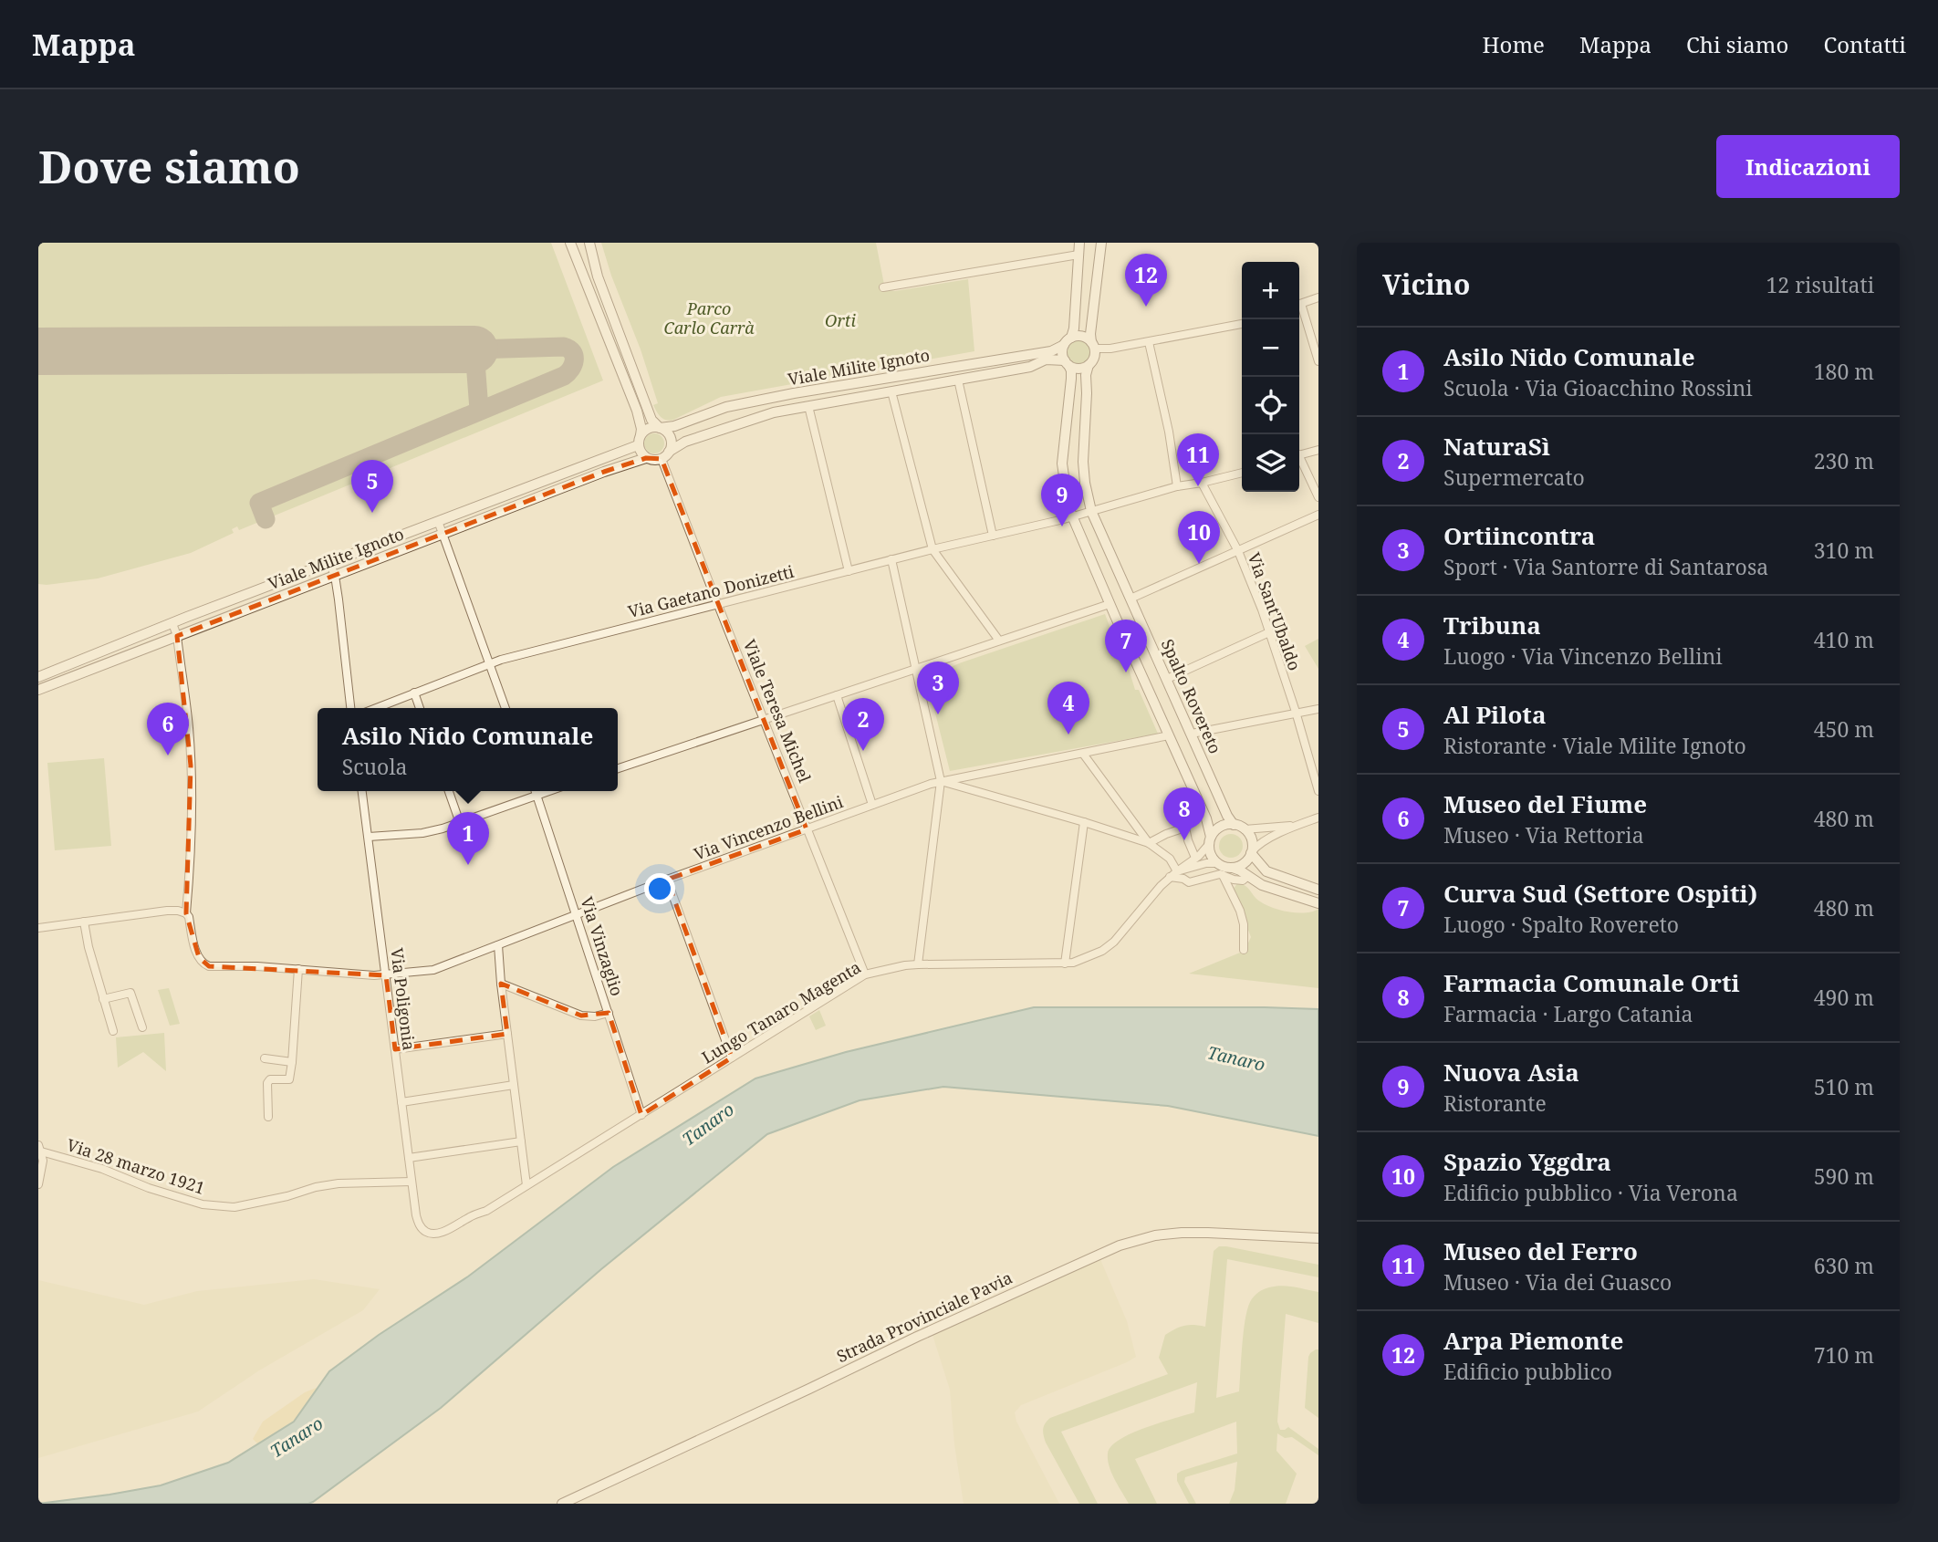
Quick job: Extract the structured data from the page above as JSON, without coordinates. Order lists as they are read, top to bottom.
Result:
{
  "streets": {
    "main road": ["Viale Milite Ignoto", "Spalto Rovereto", "Strada Provinciale Pavia"],
    "street": [
      "Via Gaetano Donizetti",
      "Via Sant'Ubaldo",
      "Viale Teresa Michel",
      "Via Vincenzo Bellini",
      "Via Vinzaglio",
      "Via Poligonia",
      "Lungo Tanaro Magenta",
      "Via 28 marzo 1921"
    ]
  },
  "crossings": [
    ["Viale Milite Ignoto", "Spalto Rovereto"],
    ["Viale Milite Ignoto", "Viale Teresa Michel"],
    ["Via Gaetano Donizetti", "Via Sant'Ubaldo"],
    ["Via Gaetano Donizetti", "Spalto Rovereto"],
    ["Via Gaetano Donizetti", "Viale Teresa Michel"],
    ["Spalto Rovereto", "Lungo Tanaro Magenta"],
    ["Viale Teresa Michel", "Via Vincenzo Bellini"],
    ["Viale Teresa Michel", "Lungo Tanaro Magenta"],
    ["Via Vincenzo Bellini", "Via Vinzaglio"],
    ["Via Vincenzo Bellini", "Via Poligonia"],
    ["Via Vinzaglio", "Lungo Tanaro Magenta"],
    ["Via Poligonia", "Lungo Tanaro Magenta"],
    ["Via Poligonia", "Via 28 marzo 1921"]
  ],
  "water": ["Tanaro"],
  "parks": ["Parco Carlo Carrà", "Orti"],
  "page": {
    "header": "Mappa",
    "nav": [
      "Home",
      "Mappa",
      "Chi siamo",
      "Contatti"
    ],
    "buttons": "Indicazioni",
    "title": "Dove siamo",
    "heading": ["Vicino", "12 risultati"],
    "pins": [
      "12",
      "11",
      "5",
      "9",
      "10",
      "7",
      "3",
      "4",
      "2",
      "6",
      "8",
      "1"
    ],
    "map_buttons": ["+", "−"],
    "list": [
      {
        "mark": "1",
        "name": "Asilo Nido Comunale",
        "note": "Scuola · Via Gioacchino Rossini",
        "value": "180 m"
      },
      {
        "mark": "2",
        "name": "NaturaSì",
        "note": "Supermercato",
        "value": "230 m"
      },
      {
        "mark": "3",
        "name": "Ortiincontra",
        "note": "Sport · Via Santorre di Santarosa",
        "value": "310 m"
      },
      {
        "mark": "4",
        "name": "Tribuna",
        "note": "Luogo · Via Vincenzo Bellini",
        "value": "410 m"
      },
      {
        "mark": "5",
        "name": "Al Pilota",
        "note": "Ristorante · Viale Milite Ignoto",
        "value": "450 m"
      },
      {
        "mark": "6",
        "name": "Museo del Fiume",
        "note": "Museo · Via Rettoria",
        "value": "480 m"
      },
      {
        "mark": "7",
        "name": "Curva Sud (Settore Ospiti)",
        "note": "Luogo · Spalto Rovereto",
        "value": "480 m"
      },
      {
        "mark": "8",
        "name": "Farmacia Comunale Orti",
        "note": "Farmacia · Largo Catania",
        "value": "490 m"
      },
      {
        "mark": "9",
        "name": "Nuova Asia",
        "note": "Ristorante",
        "value": "510 m"
      },
      {
        "mark": "10",
        "name": "Spazio Yggdra",
        "note": "Edificio pubblico · Via Verona",
        "value": "590 m"
      },
      {
        "mark": "11",
        "name": "Museo del Ferro",
        "note": "Museo · Via dei Guasco",
        "value": "630 m"
      },
      {
        "mark": "12",
        "name": "Arpa Piemonte",
        "note": "Edificio pubblico",
        "value": "710 m"
      }
    ],
    "popup": ["Asilo Nido Comunale", "Scuola"]
  }
}
